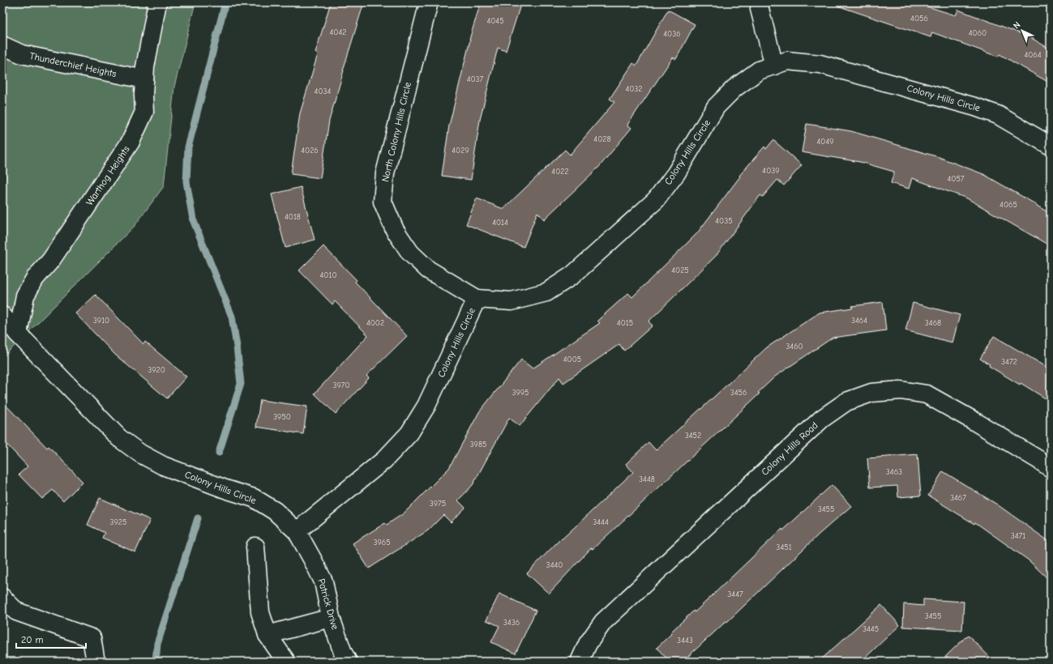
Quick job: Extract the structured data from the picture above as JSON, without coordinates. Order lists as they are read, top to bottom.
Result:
{
  "streets": {
    "street": [
      "Thunderchief Heights",
      "Colony Hills Circle",
      "North Colony Hills Circle",
      "Warthog Heights",
      "Colony Hills Road",
      "Patrick Drive"
    ]
  },
  "crossings": [
    ["Thunderchief Heights", "Warthog Heights"],
    ["Colony Hills Circle", "North Colony Hills Circle"],
    ["Colony Hills Circle", "Warthog Heights"],
    ["Colony Hills Circle", "Patrick Drive"]
  ],
  "house_numbers": [
    "4056",
    "4045",
    "4042",
    "4060",
    "4036",
    "4064",
    "4037",
    "4032",
    "4034",
    "4028",
    "4049",
    "4026",
    "4029",
    "4039",
    "4022",
    "4057",
    "4065",
    "4018",
    "4035",
    "4014",
    "4025",
    "4010",
    "3910",
    "3464",
    "4002",
    "4015",
    "3468",
    "3460",
    "4005",
    "3472",
    "3920",
    "3970",
    "3995",
    "3456",
    "3950",
    "3452",
    "3985",
    "3463",
    "3448",
    "3467",
    "3975",
    "3455",
    "3925",
    "3444",
    "3471",
    "3965",
    "3451",
    "3440",
    "3447",
    "3455",
    "3436",
    "3445",
    "3443"
  ],
  "scale_bar": "20 m",
  "north": "top left"
}
